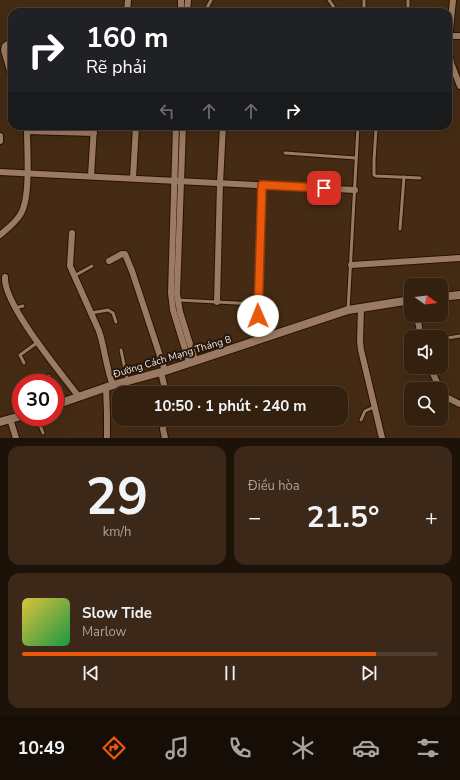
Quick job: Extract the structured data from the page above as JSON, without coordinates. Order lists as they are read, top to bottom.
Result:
{
  "streets": {
    "street": ["Đường Cách Mạng Tháng 8"]
  },
  "north": "right",
  "page": {
    "turn": ["160 m", "Rẽ phải"],
    "limit": "30",
    "trip": "10:50 · 1 phút · 240 m",
    "tile": [
      ["29", "km/h"],
      "Điều hòa"
    ],
    "heat": ["−", "21.5°", "+"],
    "song": ["Slow Tide", "Marlow"],
    "tabs": "10:49"
  }
}
